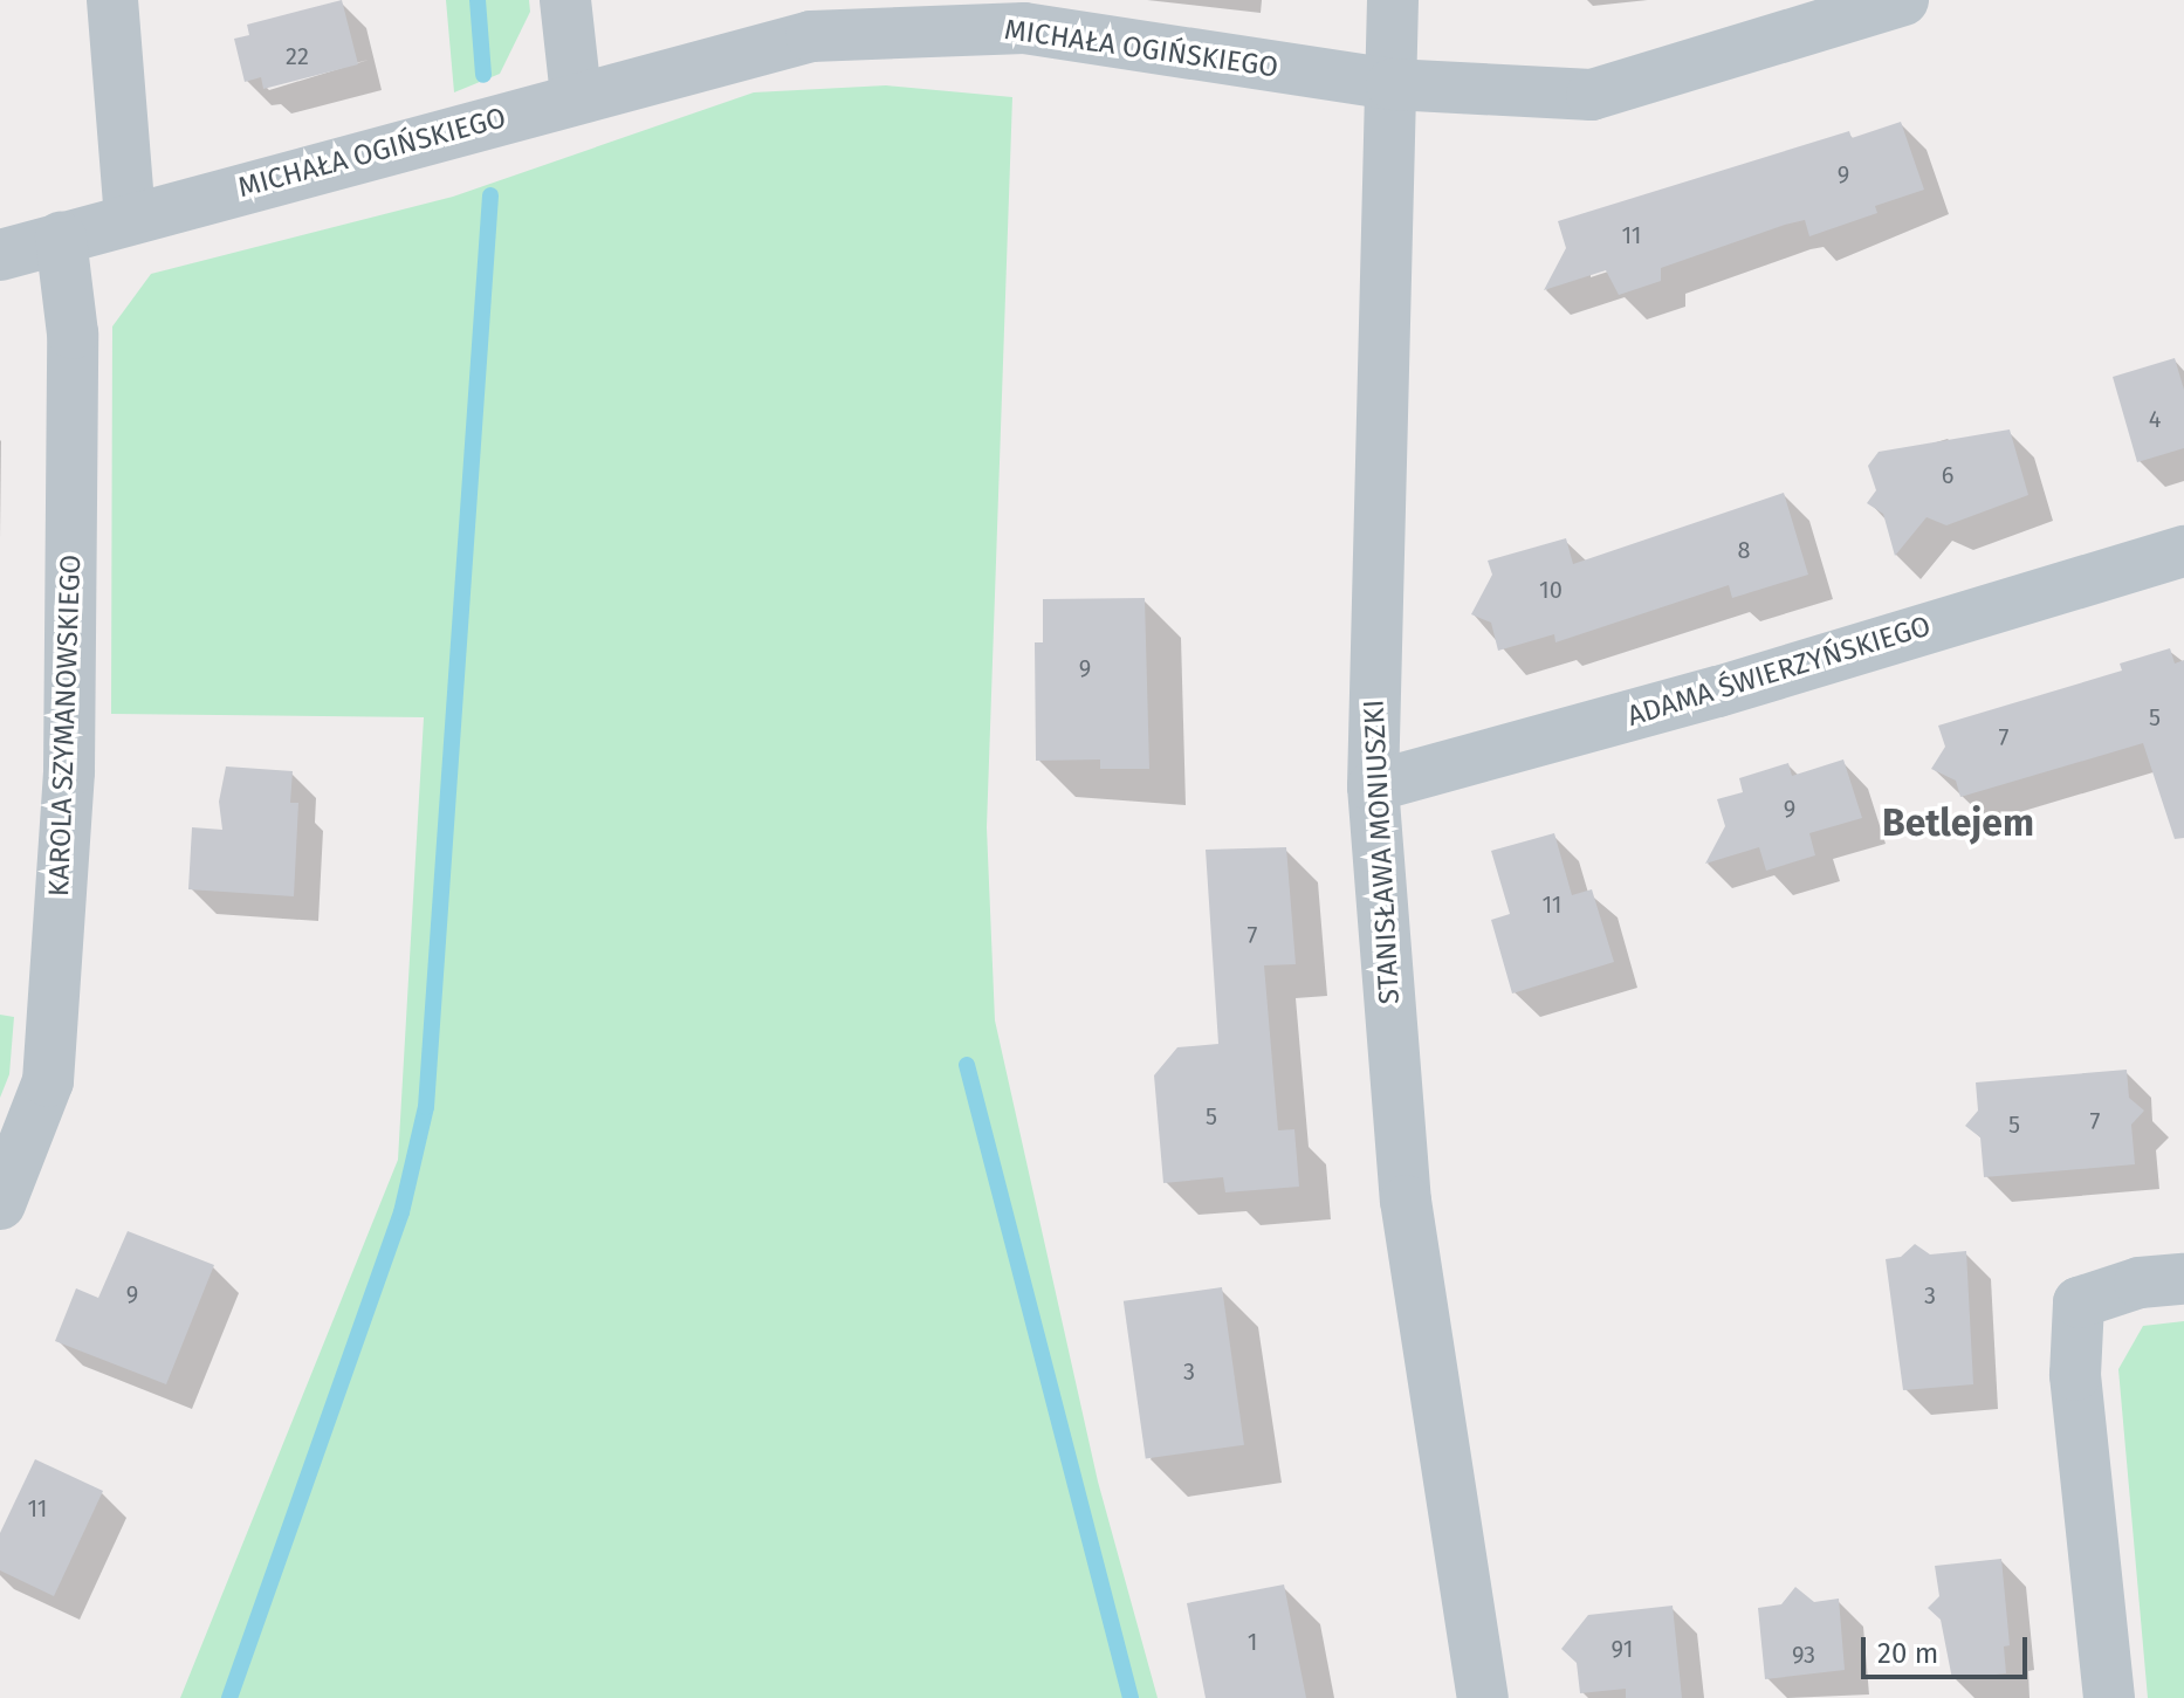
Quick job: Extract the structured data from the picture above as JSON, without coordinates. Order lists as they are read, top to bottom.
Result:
{
  "streets": {
    "street": [
      "MICHAŁA OGIŃSKIEGO",
      "ADAMA ŚWIERZYŃSKIEGO",
      "KAROLA SZYMANOWSKIEGO",
      "STANISŁAWA MONIUSZKI"
    ]
  },
  "crossings": [
    ["MICHAŁA OGIŃSKIEGO", "KAROLA SZYMANOWSKIEGO"],
    ["MICHAŁA OGIŃSKIEGO", "STANISŁAWA MONIUSZKI"],
    ["ADAMA ŚWIERZYŃSKIEGO", "STANISŁAWA MONIUSZKI"]
  ],
  "districts": ["Betlejem"],
  "house_numbers": [
    "22",
    "9",
    "11",
    "4",
    "6",
    "8",
    "10",
    "9",
    "5",
    "7",
    "9",
    "11",
    "7",
    "5",
    "7",
    "5",
    "9",
    "3",
    "3",
    "11",
    "1",
    "91",
    "93"
  ],
  "scale_bar": "20 m"
}
